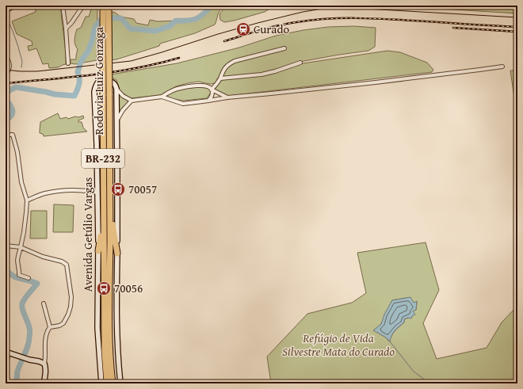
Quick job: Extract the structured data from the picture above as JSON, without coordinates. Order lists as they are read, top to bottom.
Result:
{
  "streets": {
    "highway": ["Rodovia Luiz Gonzaga", "BR-232"],
    "street": ["Avenida Getúlio Vargas"]
  },
  "parks": ["Refúgio de Vida Silvestre Mata do Curado"],
  "places": {
    "station": ["Curado"],
    "bus stop": ["70057", "70056"]
  }
}
